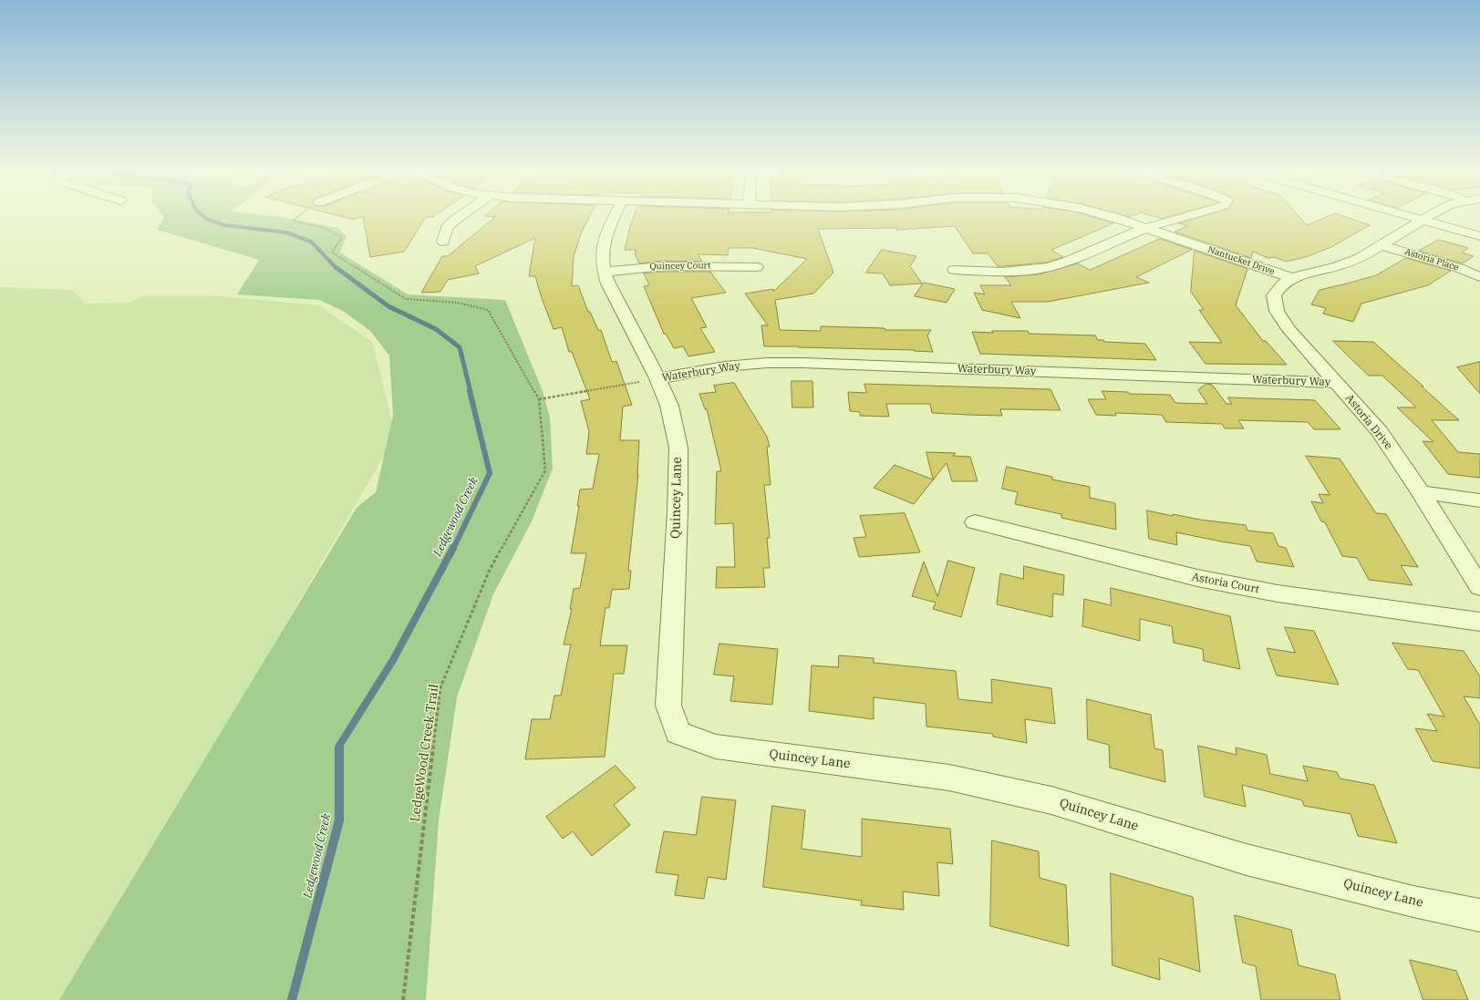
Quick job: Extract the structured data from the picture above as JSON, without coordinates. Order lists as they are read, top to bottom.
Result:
{
  "streets": {
    "street": [
      "Astoria Place",
      "Nantucket Drive",
      "Quincey Court",
      "Waterbury Way",
      "Astoria Drive",
      "Quincey Lane",
      "Astoria Court"
    ],
    "path": ["LedgeWood Creek Trail"]
  },
  "crossings": [
    ["Astoria Place", "Astoria Drive"],
    ["Nantucket Drive", "Astoria Drive"],
    ["Quincey Court", "Quincey Lane"],
    ["Waterbury Way", "Astoria Drive"],
    ["Waterbury Way", "Quincey Lane"]
  ],
  "water": ["Ledgewood Creek"]
}
